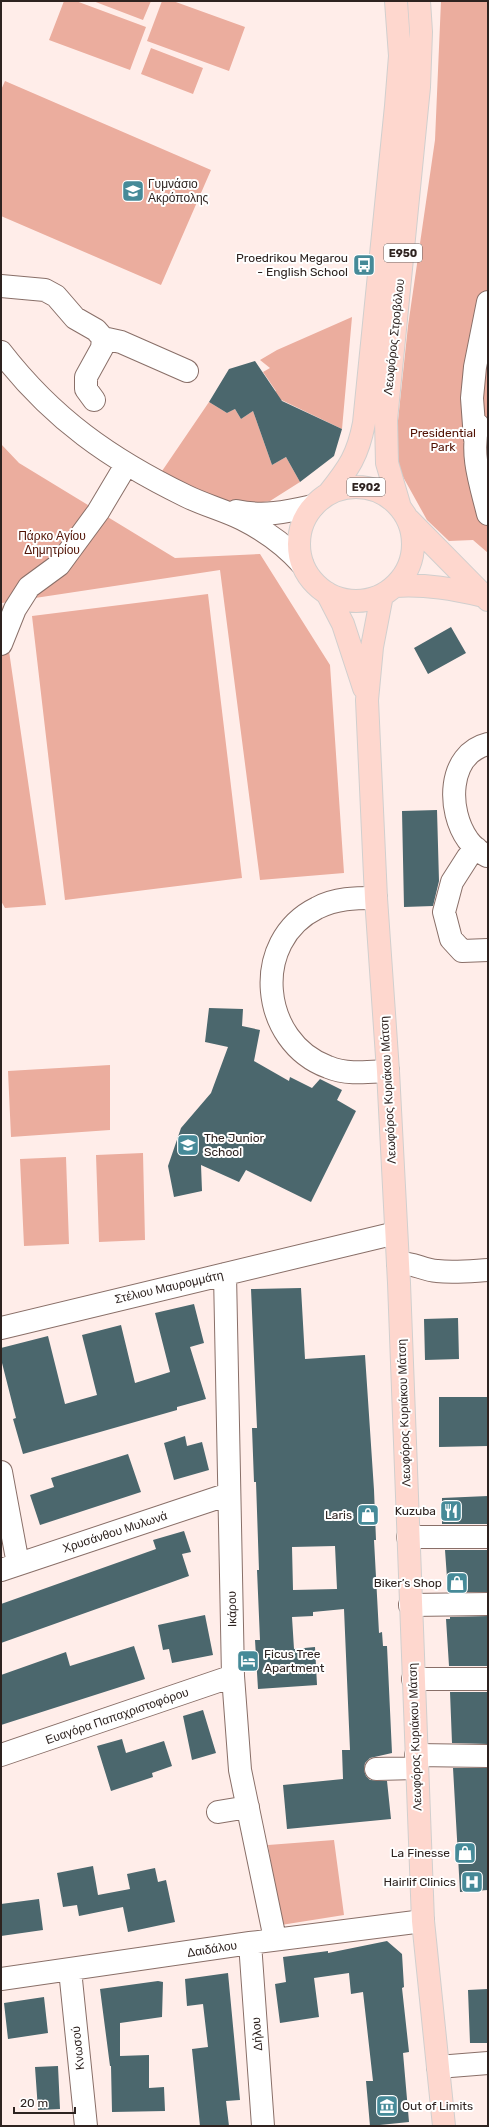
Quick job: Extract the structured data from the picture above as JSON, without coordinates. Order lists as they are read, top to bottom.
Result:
{
  "streets": {
    "main road": [
      "E950",
      "Λεωφόρος Στροβόλου",
      "E902",
      "Λεωφόρος Κυριάκου Μάτση"
    ],
    "street": [
      "Στέλιου Μαυρομμάτη",
      "Χρυσάνθου Μυλωνά",
      "Ικάρου",
      "Ευαγόρα Παπαχριστοφόρου",
      "Δαιδάλου",
      "Δήλου",
      "Κνωσού"
    ]
  },
  "crossings": [
    ["E950", "Λεωφόρος Στροβόλου"],
    ["E950", "E902"],
    ["E950", "Λεωφόρος Κυριάκου Μάτση"],
    ["Λεωφόρος Στροβόλου", "E902"],
    ["Λεωφόρος Στροβόλου", "Λεωφόρος Κυριάκου Μάτση"],
    ["E902", "Λεωφόρος Κυριάκου Μάτση"],
    ["Λεωφόρος Κυριάκου Μάτση", "Στέλιου Μαυρομμάτη"],
    ["Λεωφόρος Κυριάκου Μάτση", "Δαιδάλου"],
    ["Στέλιου Μαυρομμάτη", "Ικάρου"],
    ["Χρυσάνθου Μυλωνά", "Ικάρου"],
    ["Ικάρου", "Ευαγόρα Παπαχριστοφόρου"],
    ["Ικάρου", "Δαιδάλου"],
    ["Δαιδάλου", "Δήλου"],
    ["Δαιδάλου", "Κνωσού"]
  ],
  "parks": ["Presidential Park", "Πάρκο Αγίου Δημητρίου"],
  "places": {
    "school or university": ["Γυμνάσιο Ακρόπολης", "The Junior School"],
    "bus stop": ["Proedrikou Megarou - English School"],
    "restaurant": ["Kuzuba"],
    "shop": ["Laris", "Biker’s Shop", "La Finesse"],
    "hotel": ["Ficus Tree Apartment"],
    "hospital": ["Hairlif Clinics"],
    "museum": ["Out of Limits"]
  },
  "scale_bar": "20 m"
}
